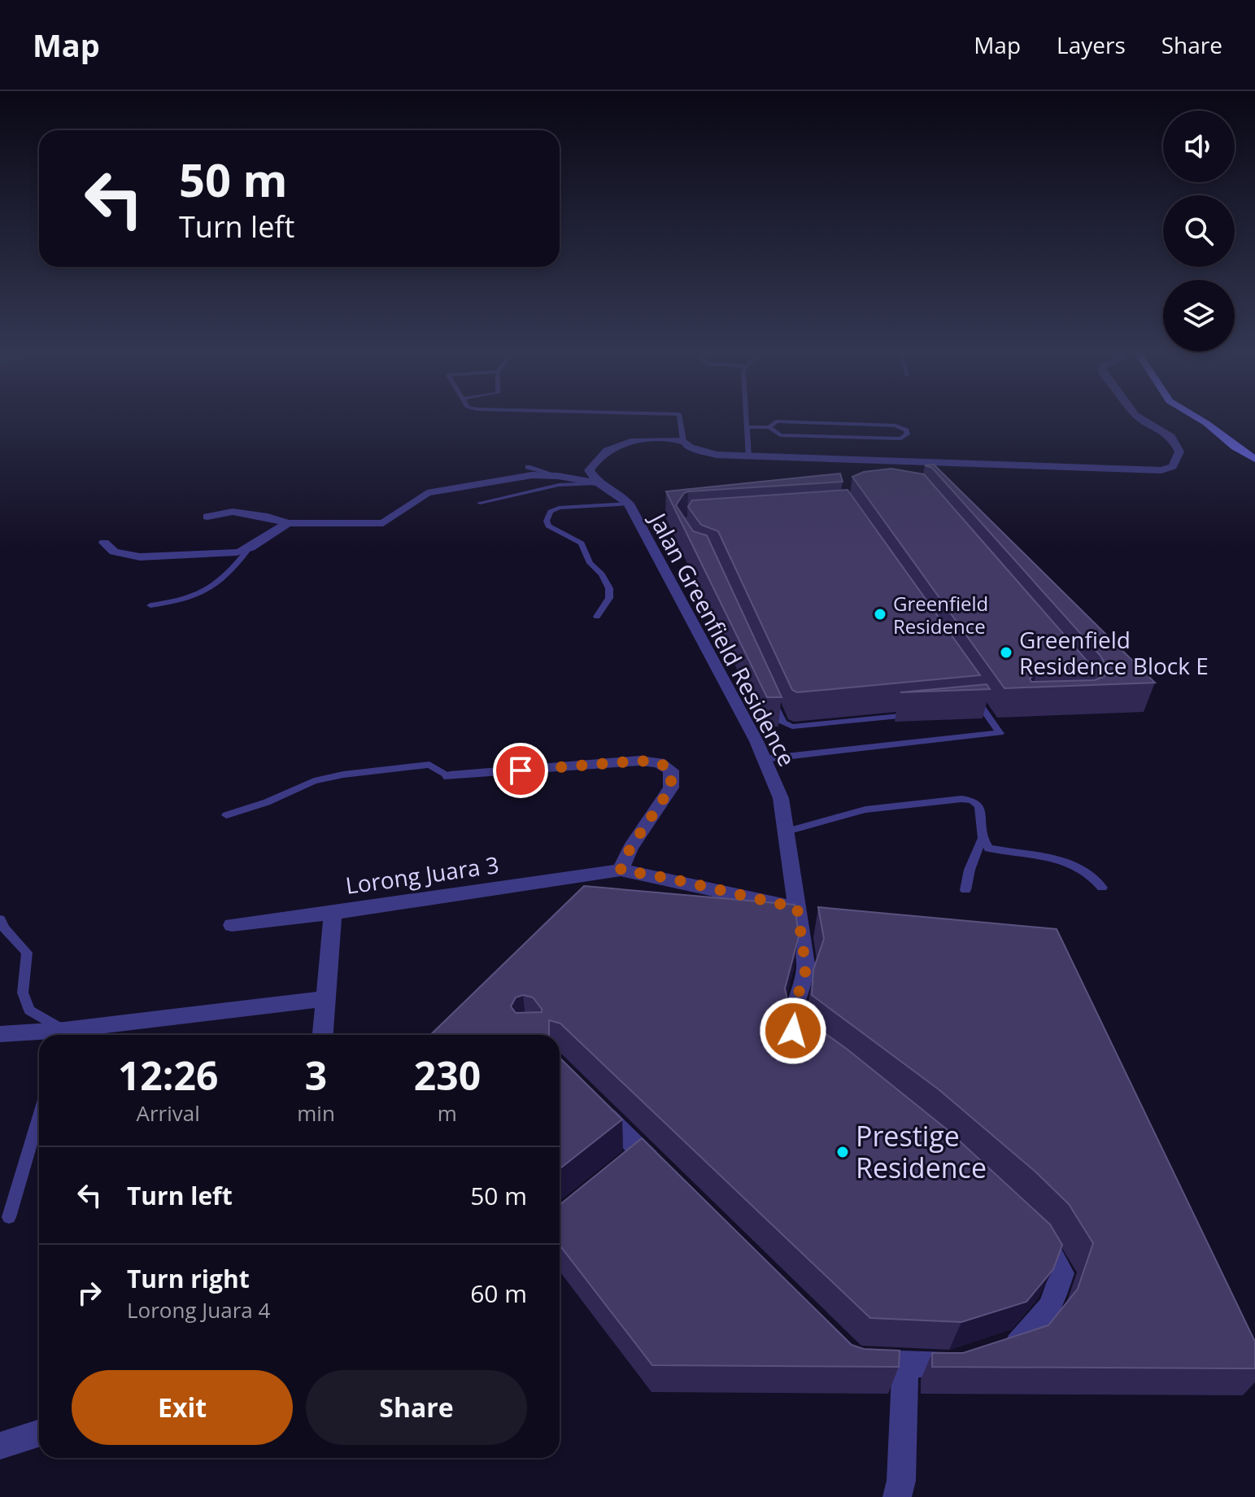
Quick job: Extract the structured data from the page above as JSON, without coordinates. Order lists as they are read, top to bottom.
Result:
{
  "streets": {
    "street": ["Jalan Greenfield Residence", "Lorong Juara 3"]
  },
  "crossings": [
    ["Jalan Greenfield Residence", "Lorong Juara 3"]
  ],
  "places": ["Greenfield Residence", "Greenfield Residence Block E", "Prestige Residence"],
  "page": {
    "header": "Map",
    "nav": ["Map", "Layers", "Share"],
    "turn": ["50 m", "Turn left"],
    "eta": [
      "12:26",
      "Arrival",
      "3",
      "min",
      "230",
      "m"
    ],
    "list": [
      {
        "name": "Turn left",
        "value": "50 m"
      },
      {
        "name": "Turn right",
        "note": "Lorong Juara 4",
        "value": "60 m"
      }
    ],
    "buttons": ["Exit", "Share"]
  }
}
